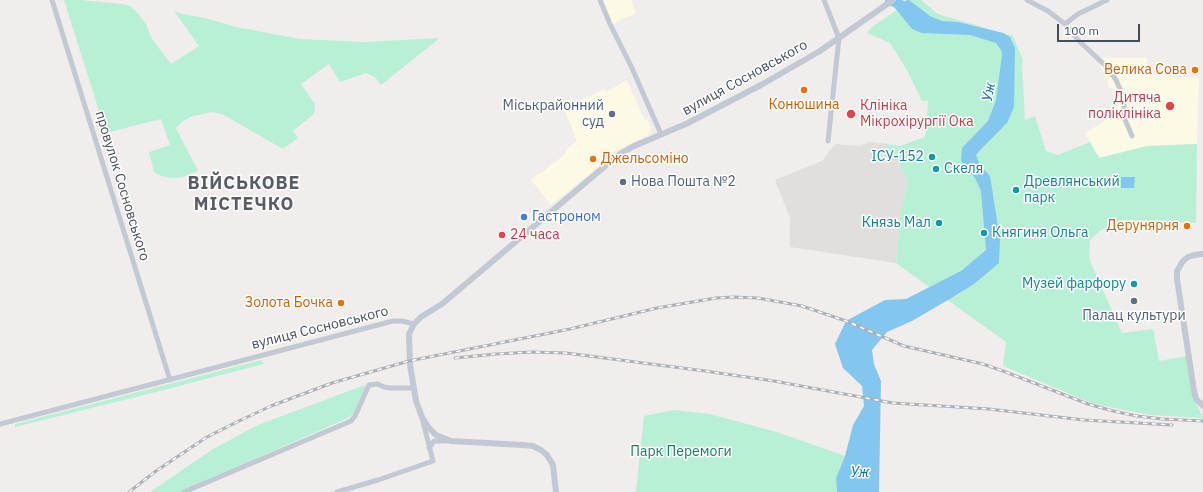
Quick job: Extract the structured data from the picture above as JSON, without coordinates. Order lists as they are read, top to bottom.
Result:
{
  "streets": {
    "street": ["вулиця Сосновського", "провулок Сосновського"]
  },
  "crossings": [
    ["вулиця Сосновського", "провулок Сосновського"]
  ],
  "districts": ["ВІЙСЬКОВЕ МІСТЕЧКО"],
  "water": ["Уж"],
  "parks": ["Парк Перемоги"],
  "places": [
    "Велика Сова",
    "Конюшина",
    "Дитяча поліклініка",
    "Міськрайонний суд",
    "Клініка Мікрохірургії Ока",
    "ІСУ-152",
    "Джельсоміно",
    "Скеля",
    "Нова Пошта №2",
    "Древлянський парк",
    "Гастроном",
    "Князь Мал",
    "Дерунярня",
    "Княгиня Ольга",
    "24 часа",
    "Музей фарфору",
    "Палац культури",
    "Золота Бочка"
  ],
  "scale_bar": "100 m"
}
